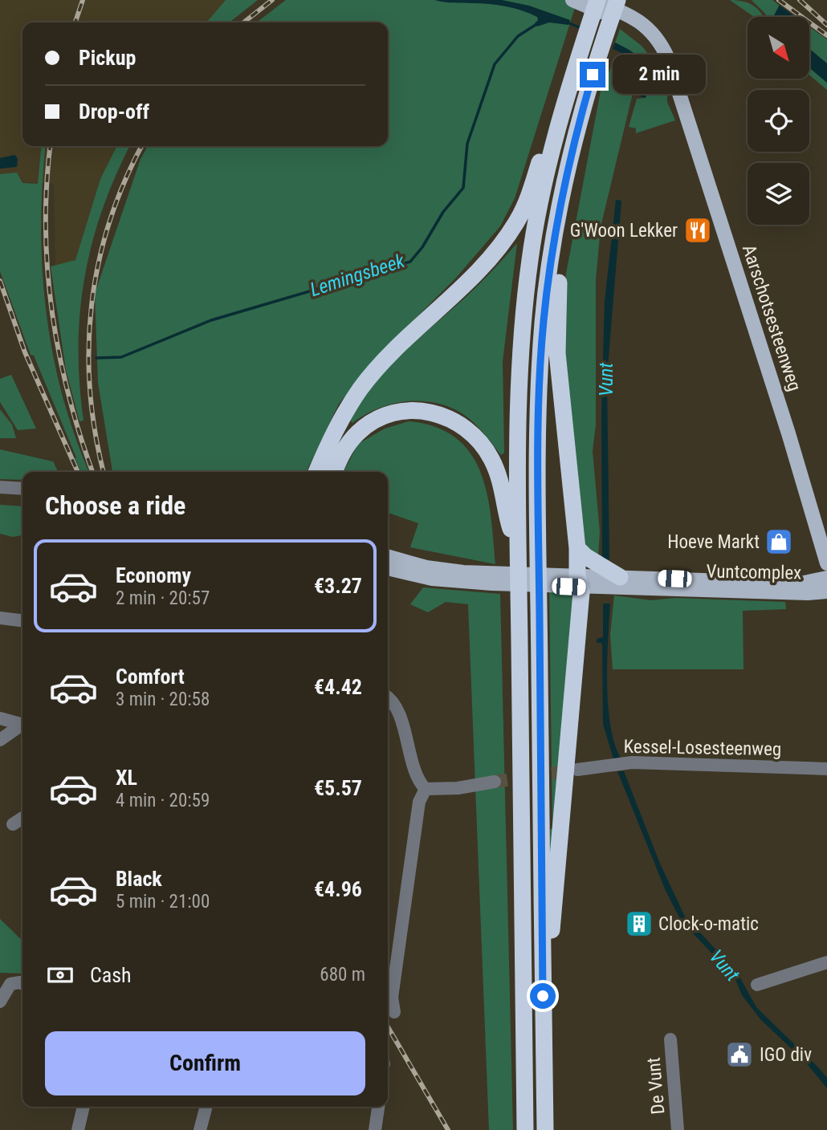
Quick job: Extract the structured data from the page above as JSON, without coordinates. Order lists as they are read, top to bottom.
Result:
{
  "streets": {
    "main road": ["Aarschotsesteenweg", "Vuntcomplex"],
    "street": ["Kessel-Losesteenweg", "De Vunt"]
  },
  "water": ["Lemingsbeek", "Vunt"],
  "places": {
    "restaurant": ["G'Woon Lekker"],
    "shop": ["Hoeve Markt"],
    "building": ["Clock-o-matic"],
    "public building": ["IGO div"]
  },
  "north": "bottom right",
  "page": {
    "banner": ["Pickup", "Drop-off"],
    "bubble": "2 min",
    "heading": "Choose a ride",
    "list": [
      {
        "name": "Economy",
        "note": "2 min · 20:57",
        "value": "€3.27"
      },
      {
        "name": "Comfort",
        "note": "3 min · 20:58",
        "value": "€4.42"
      },
      {
        "name": "XL",
        "note": "4 min · 20:59",
        "value": "€5.57"
      },
      {
        "name": "Black",
        "note": "5 min · 21:00",
        "value": "€4.96"
      }
    ],
    "pay": ["Cash", "680 m"],
    "buttons": "Confirm"
  }
}
